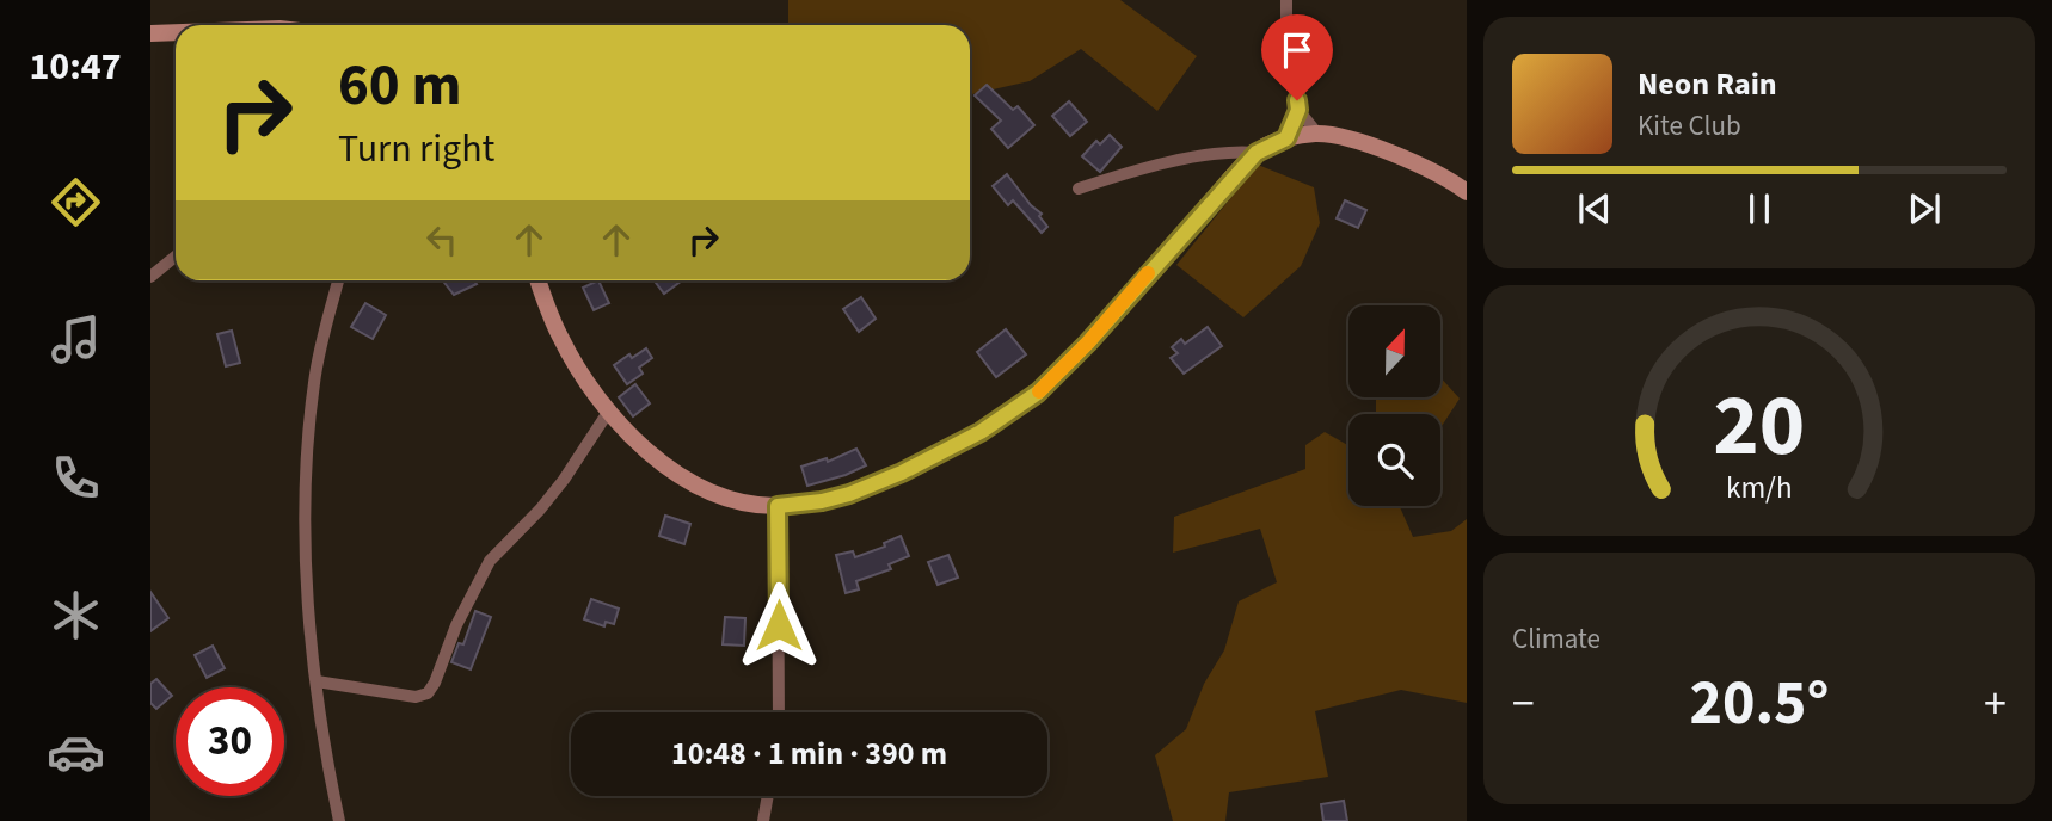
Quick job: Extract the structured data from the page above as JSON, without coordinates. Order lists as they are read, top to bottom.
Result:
{
  "north": "top",
  "page": {
    "tabs": "10:47",
    "turn": ["60 m", "Turn right"],
    "song": ["Neon Rain", "Kite Club"],
    "tile": "Climate",
    "heat": ["−", "20.5°", "+"],
    "limit": "30",
    "trip": "10:48 · 1 min · 390 m",
    "gauge": ["20", "km/h"]
  }
}
